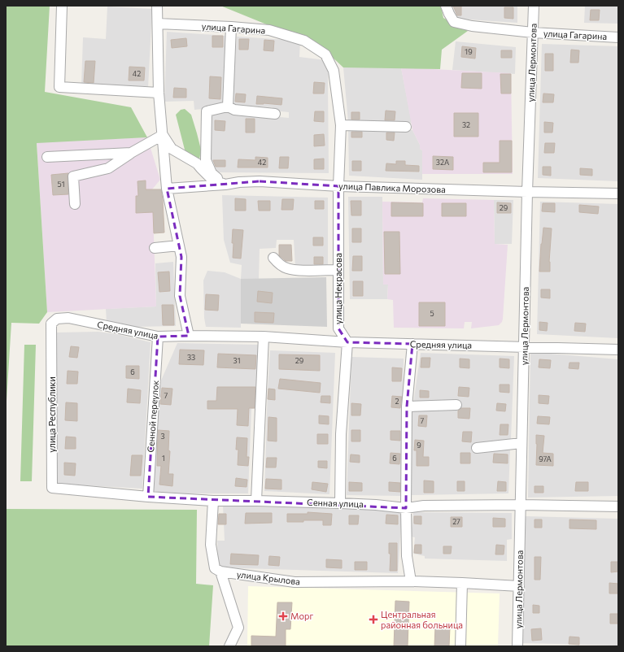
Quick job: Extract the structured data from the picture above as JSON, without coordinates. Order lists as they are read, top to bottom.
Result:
{
  "streets": {
    "street": [
      "улица Гагарина",
      "улица Лермонтова",
      "улица Павлика Морозова",
      "улица Некрасова",
      "Средняя улица",
      "улица Республики",
      "Сенной переулок",
      "Сенная улица",
      "улица Крылова"
    ]
  },
  "crossings": [
    ["улица Гагарина", "улица Лермонтова"],
    ["улица Гагарина", "улица Некрасова"],
    ["улица Лермонтова", "улица Павлика Морозова"],
    ["улица Лермонтова", "Средняя улица"],
    ["улица Лермонтова", "Сенная улица"],
    ["улица Лермонтова", "улица Крылова"],
    ["улица Павлика Морозова", "улица Некрасова"],
    ["улица Некрасова", "Средняя улица"],
    ["Средняя улица", "улица Республики"],
    ["Средняя улица", "Сенной переулок"],
    ["улица Республики", "Сенная улица"],
    ["Сенной переулок", "Сенная улица"]
  ],
  "places": {
    "health": ["Морг", "Центральная районная больница"]
  },
  "house_numbers": [
    "19",
    "42",
    "32",
    "42",
    "32А",
    "51",
    "29",
    "5",
    "33",
    "31",
    "29",
    "6",
    "7",
    "2",
    "7",
    "3",
    "9",
    "1",
    "6",
    "97А",
    "27"
  ]
}
